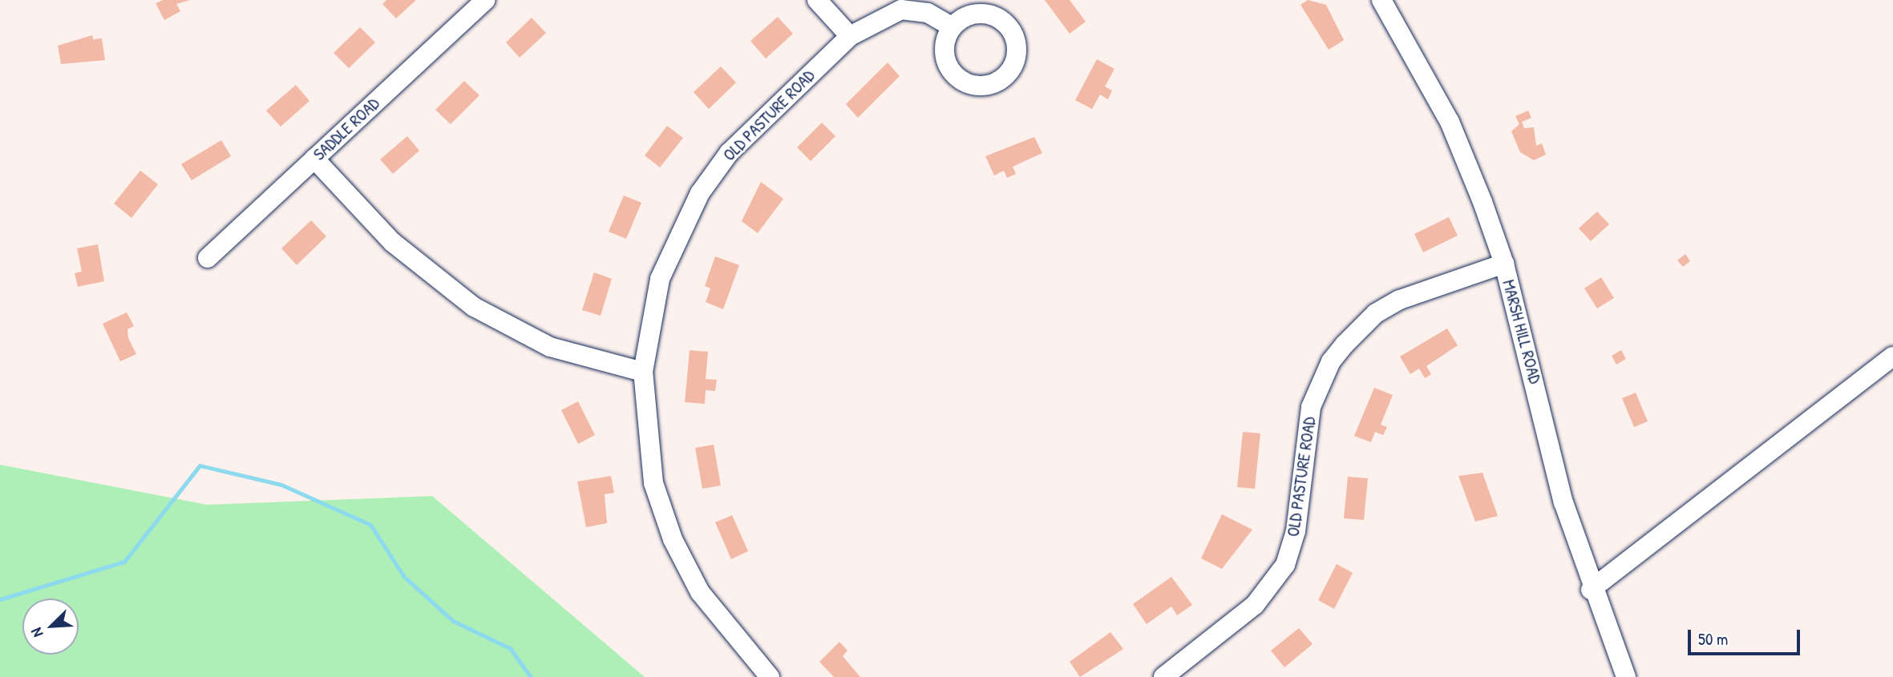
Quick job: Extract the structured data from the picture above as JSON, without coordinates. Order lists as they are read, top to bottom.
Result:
{
  "streets": {
    "street": ["OLD PASTURE ROAD", "SADDLE ROAD", "MARSH HILL ROAD"]
  },
  "crossings": [
    ["OLD PASTURE ROAD", "MARSH HILL ROAD"]
  ],
  "scale_bar": "50 m",
  "north": "bottom left"
}
